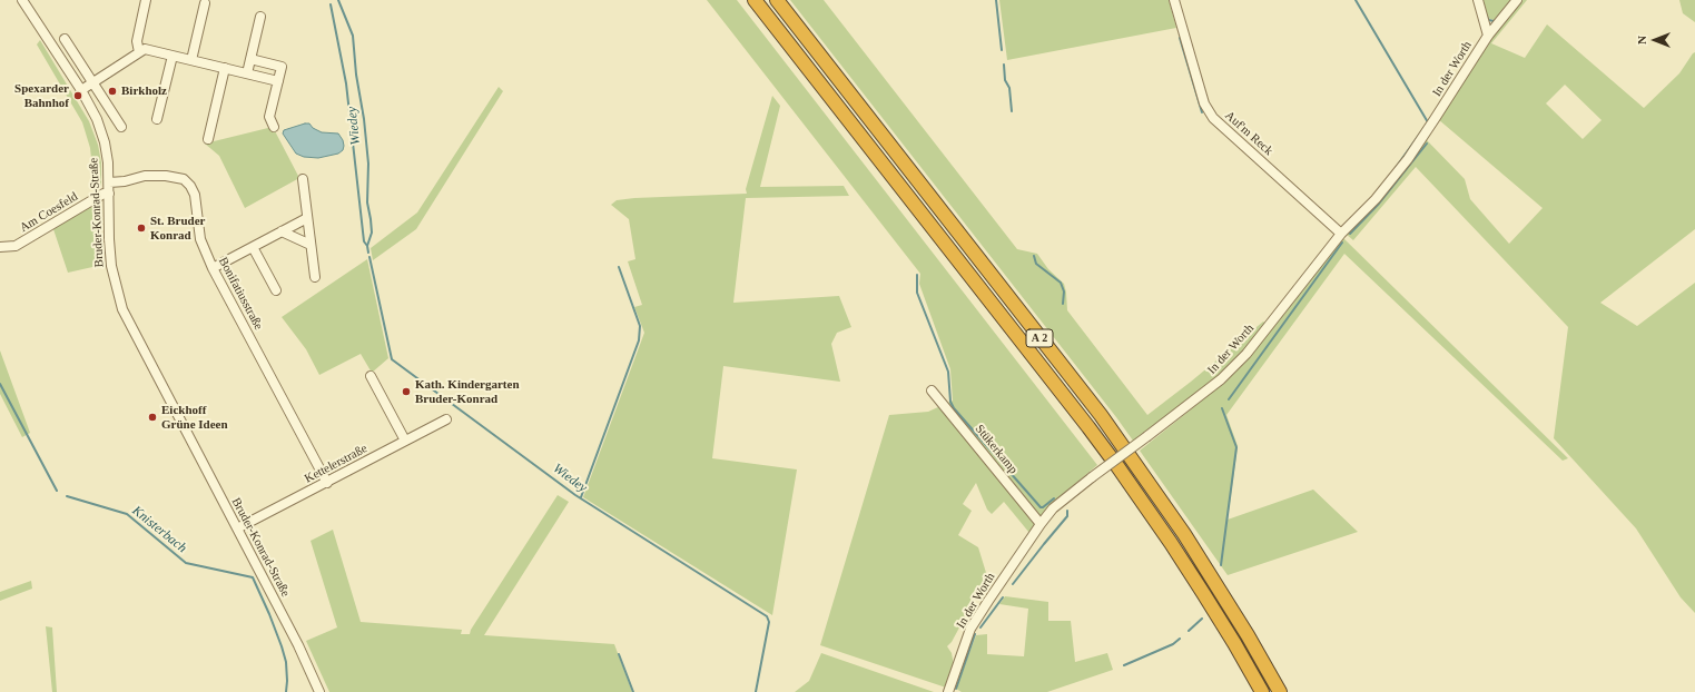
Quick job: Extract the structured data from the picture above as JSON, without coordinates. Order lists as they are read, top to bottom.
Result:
{
  "streets": {
    "highway": ["A 2"],
    "street": [
      "In der Worth",
      "Auf'm Reck",
      "Am Coesfeld",
      "Bruder-Konrad-Straße",
      "Bonifatiusstraße",
      "Stükerkamp",
      "Kettelerstraße"
    ]
  },
  "crossings": [
    ["In der Worth", "Auf'm Reck"],
    ["In der Worth", "Stükerkamp"],
    ["Am Coesfeld", "Bruder-Konrad-Straße"],
    ["Bruder-Konrad-Straße", "Bonifatiusstraße"],
    ["Bruder-Konrad-Straße", "Kettelerstraße"],
    ["Bonifatiusstraße", "Kettelerstraße"]
  ],
  "water": ["Wiedey", "Knisterbach"],
  "places": [
    "Birkholz",
    "Spexarder Bahnhof",
    "St. Bruder Konrad",
    "Kath. Kindergarten Bruder-Konrad",
    "Eickhoff Grüne Ideen"
  ],
  "north": "left"
}
